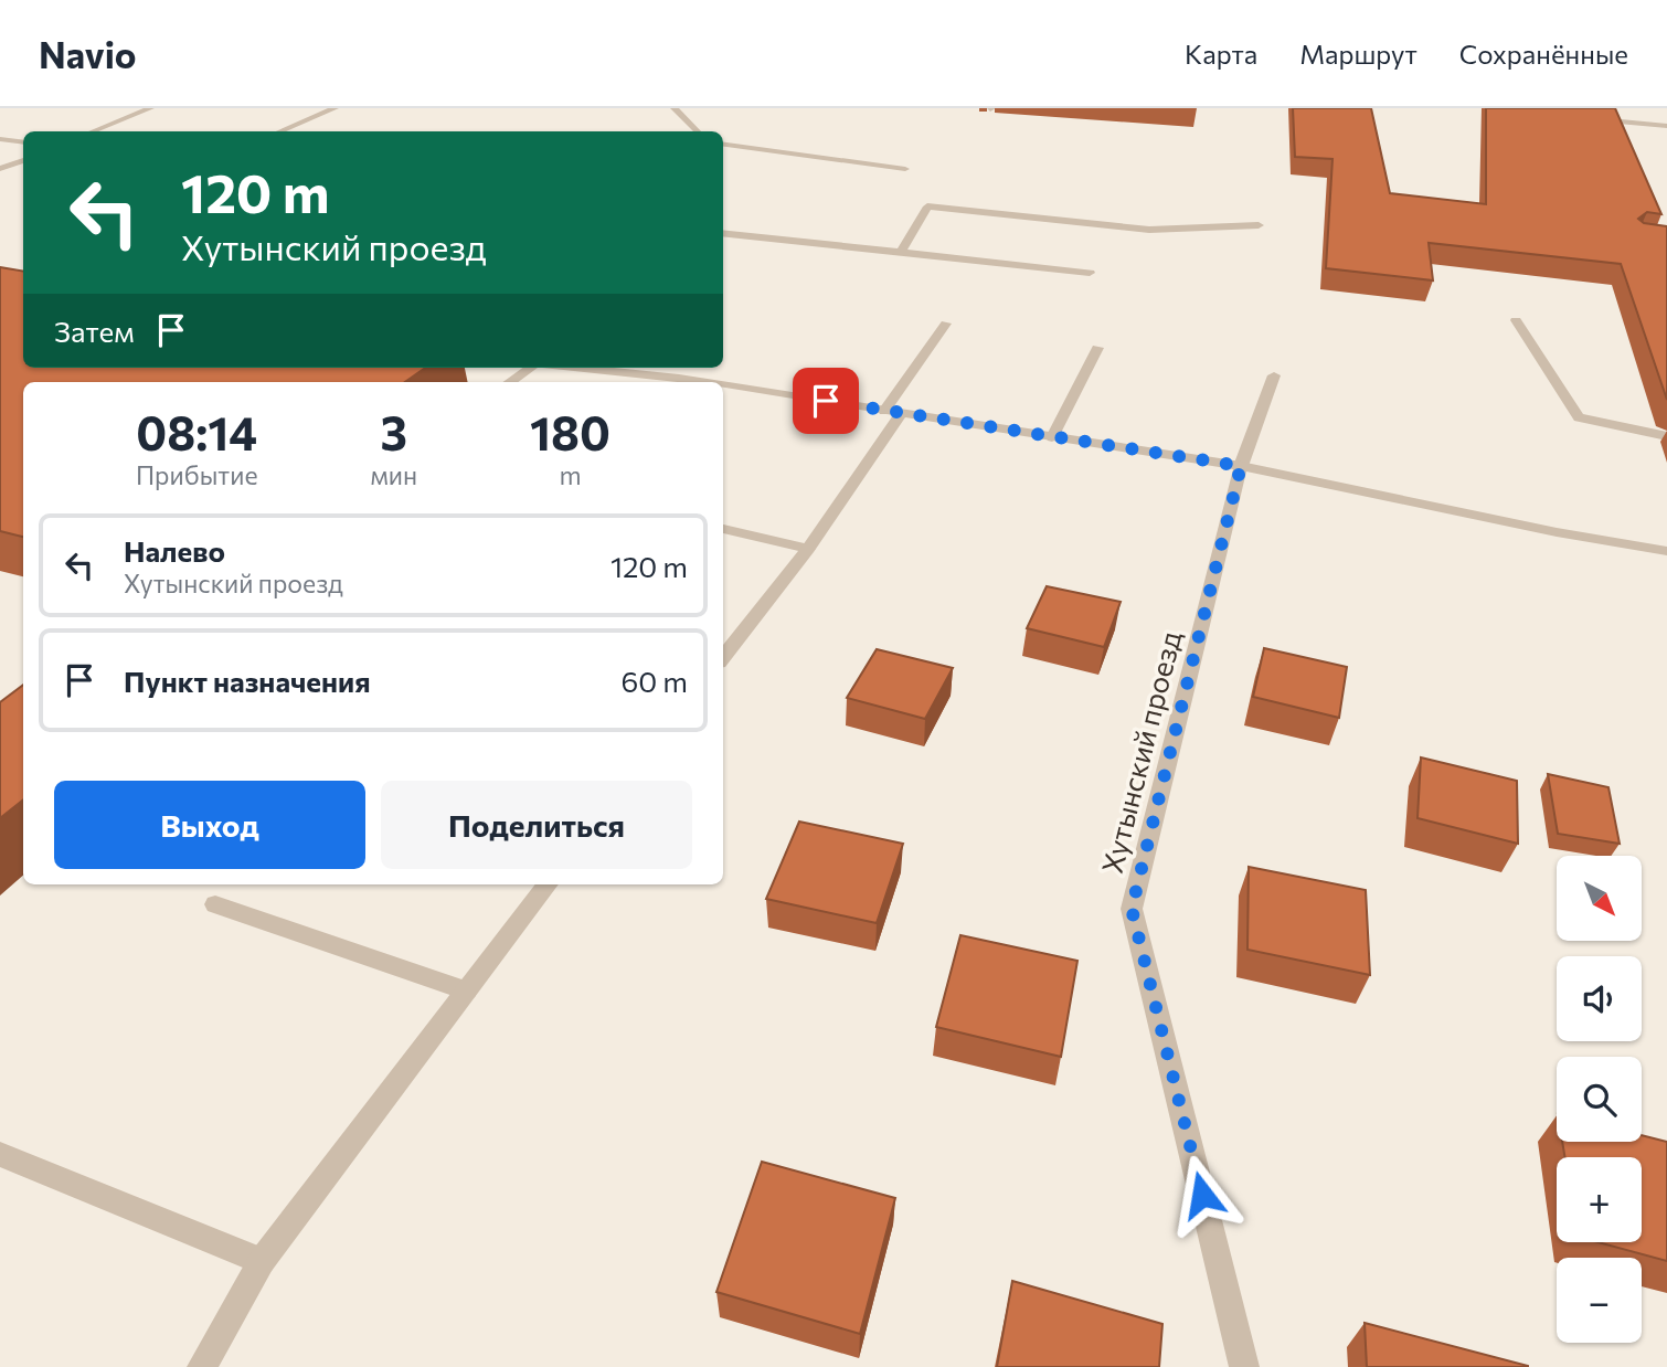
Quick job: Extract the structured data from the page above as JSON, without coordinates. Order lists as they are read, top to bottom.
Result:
{
  "streets": {
    "street": ["Хутынский проезд"]
  },
  "north": "bottom right",
  "page": {
    "header": "Navio",
    "nav": ["Карта", "Маршрут", "Сохранённые"],
    "turn": ["120 m", "Хутынский проезд"],
    "then": "Затем",
    "eta": [
      "08:14",
      "Прибытие",
      "3",
      "мин",
      "180",
      "m"
    ],
    "list": [
      {
        "name": "Налево",
        "note": "Хутынский проезд",
        "value": "120 m"
      },
      {
        "name": "Пункт назначения",
        "value": "60 m"
      }
    ],
    "buttons": ["Выход", "Поделиться"],
    "map_buttons": ["+", "−"]
  }
}
